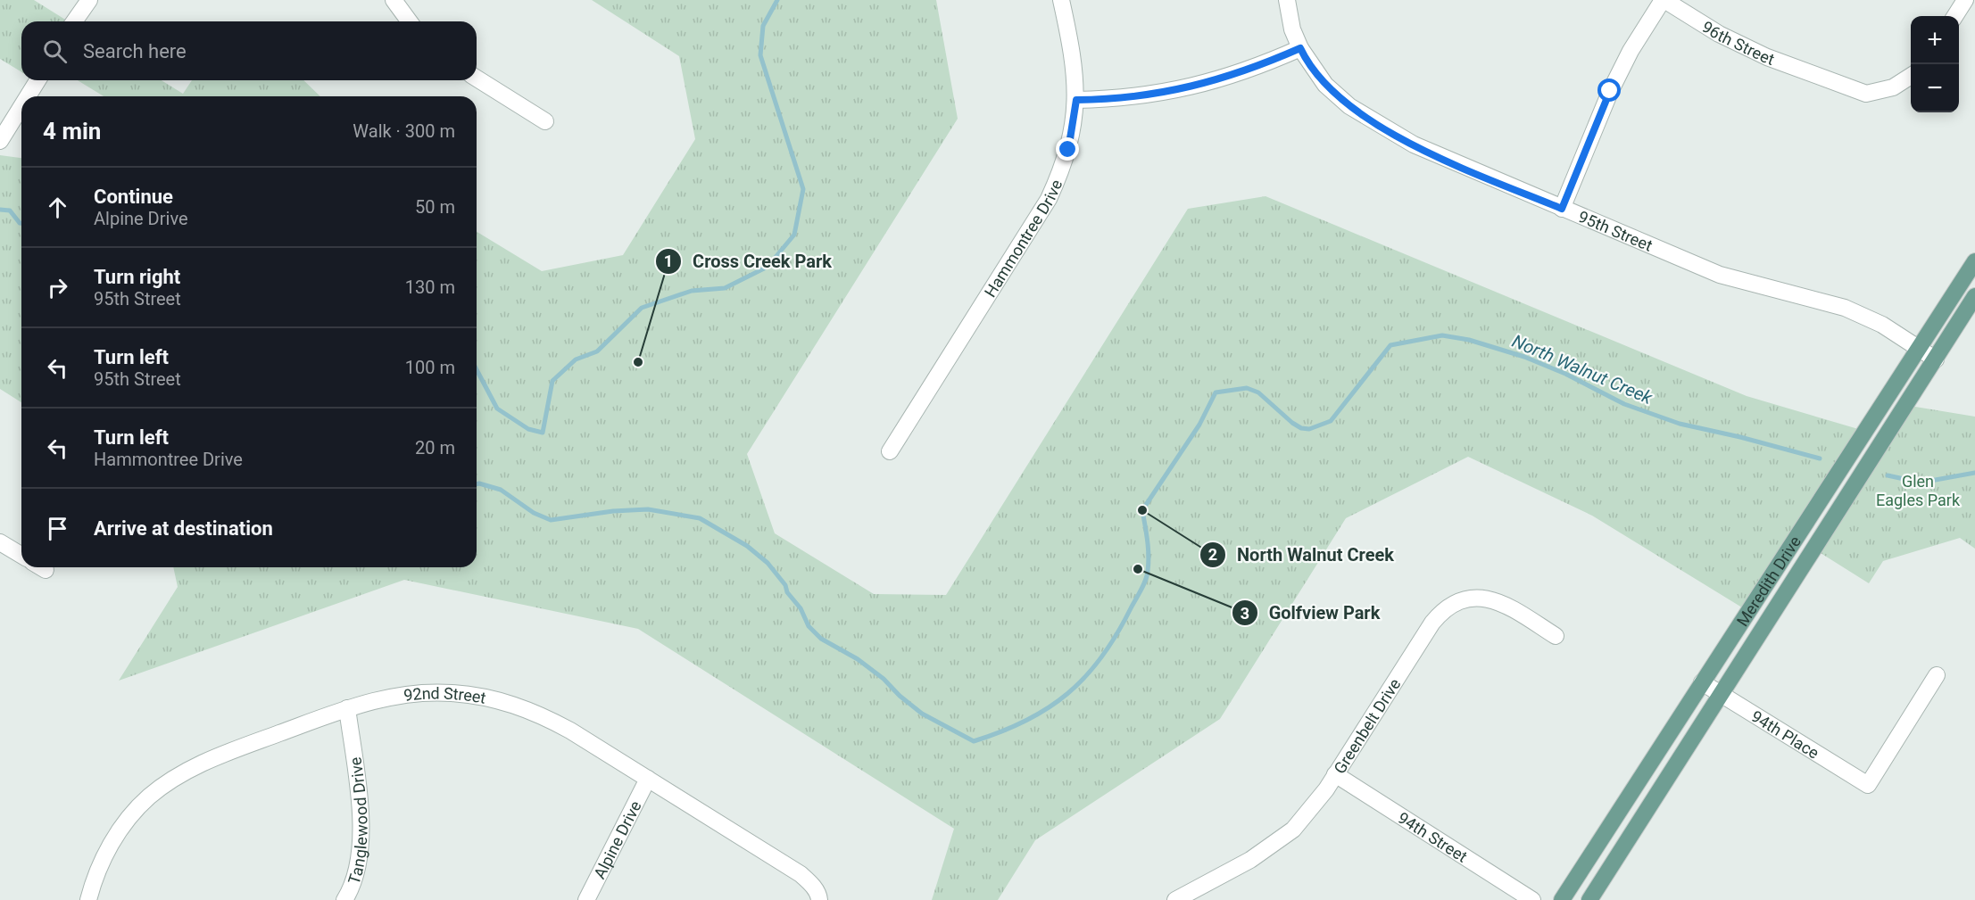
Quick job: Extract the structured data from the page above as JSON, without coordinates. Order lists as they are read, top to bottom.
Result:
{
  "streets": {
    "main road": ["Meredith Drive"],
    "street": [
      "96th Street",
      "95th Street",
      "Hammontree Drive",
      "92nd Street",
      "Greenbelt Drive",
      "94th Place",
      "Tanglewood Drive",
      "94th Street",
      "Alpine Drive"
    ]
  },
  "crossings": [
    ["95th Street", "Meredith Drive"],
    ["Meredith Drive", "94th Place"],
    ["92nd Street", "Tanglewood Drive"],
    ["92nd Street", "Alpine Drive"],
    ["Greenbelt Drive", "94th Street"]
  ],
  "water": ["North Walnut Creek"],
  "parks": ["Glen Eagles Park"],
  "places": ["Cross Creek Park", "North Walnut Creek", "Golfview Park"],
  "page": {
    "map_buttons": ["+", "−"],
    "search": "Search here",
    "heading": ["4 min", "Walk · 300 m"],
    "list": [
      ["Continue", "Alpine Drive", "50 m"],
      ["Turn right", "95th Street", "130 m"],
      ["Turn left", "95th Street", "100 m"],
      ["Turn left", "Hammontree Drive", "20 m"],
      "Arrive at destination"
    ]
  }
}
